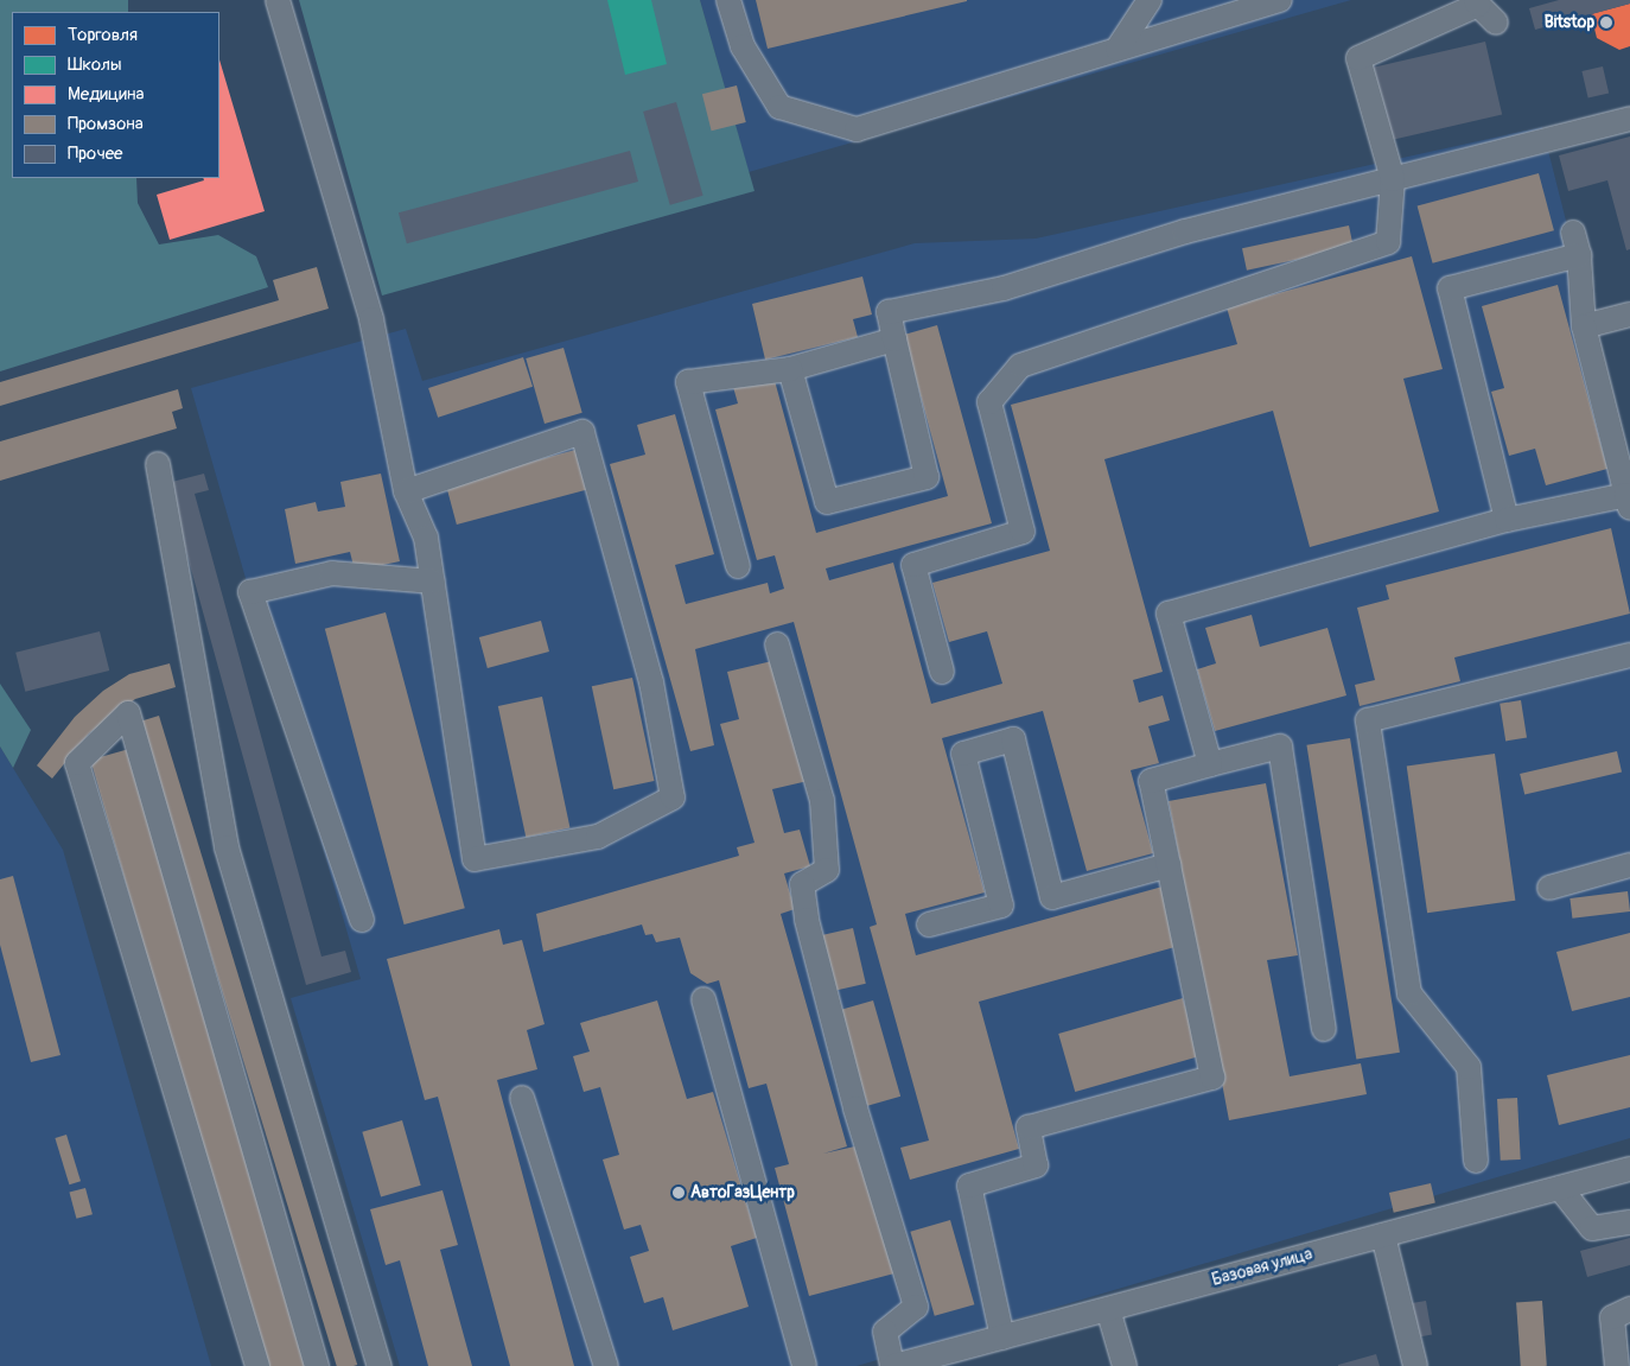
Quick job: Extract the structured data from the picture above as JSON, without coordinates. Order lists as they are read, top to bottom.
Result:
{
  "streets": {
    "street": ["Базовая улица"]
  },
  "places": ["Bitstop", "АвтоГазЦентр"],
  "legend": [
    "Торговля",
    "Школы",
    "Медицина",
    "Промзона",
    "Прочее"
  ]
}
